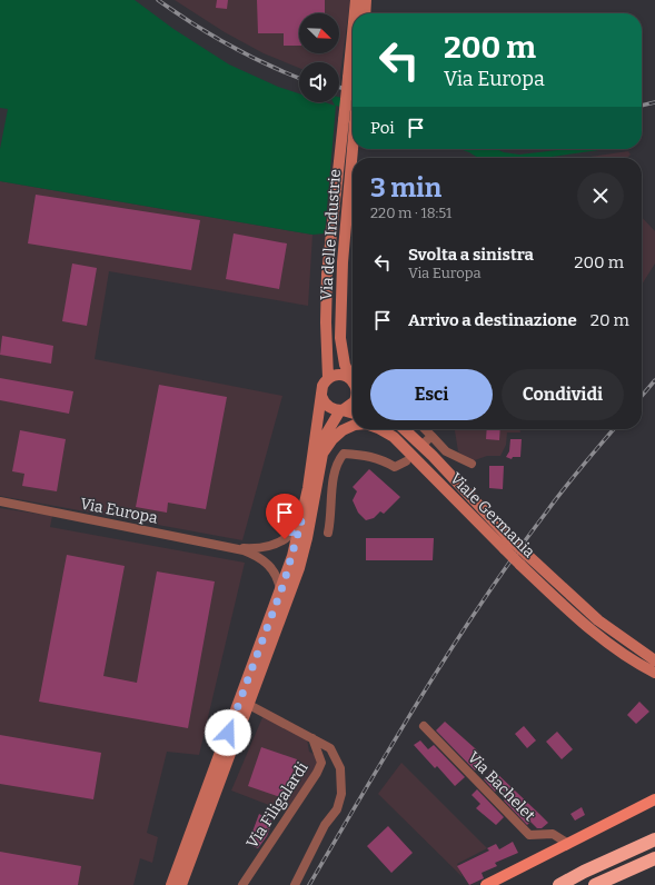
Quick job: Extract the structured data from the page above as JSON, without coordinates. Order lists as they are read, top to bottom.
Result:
{
  "streets": {
    "street": [
      "Via delle Industrie",
      "Via Europa",
      "Viale Germania",
      "Via Bachelet",
      "Via Filigalardi"
    ]
  },
  "north": "bottom right",
  "page": {
    "turn": ["200 m", "Via Europa"],
    "then": "Poi",
    "heading": ["3 min", "220 m · 18:51"],
    "list": [
      {
        "name": "Svolta a sinistra",
        "note": "Via Europa",
        "value": "200 m"
      },
      {
        "name": "Arrivo a destinazione",
        "value": "20 m"
      }
    ],
    "buttons": ["Esci", "Condividi"]
  }
}
